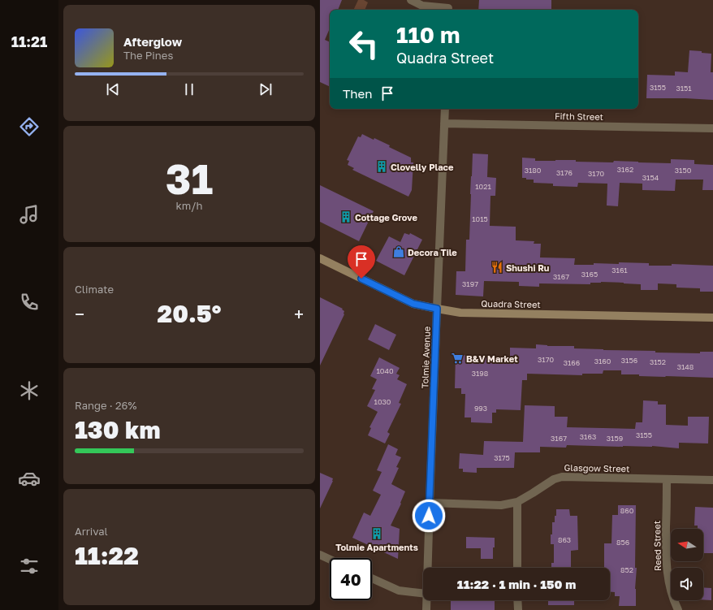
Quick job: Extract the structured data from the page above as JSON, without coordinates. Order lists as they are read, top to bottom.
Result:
{
  "streets": {
    "main road": ["Quadra Street"],
    "street": [
      "Fifth Street",
      "Tolmie Avenue",
      "Glasgow Street",
      "Reed Street"
    ]
  },
  "crossings": [
    ["Fifth Street", "Tolmie Avenue"],
    ["Quadra Street", "Tolmie Avenue"],
    ["Tolmie Avenue", "Glasgow Street"],
    ["Glasgow Street", "Reed Street"]
  ],
  "places": {
    "building": ["Clovelly Place", "Cottage Grove", "Tolmie Apartments"],
    "shop": ["Decora Tile"],
    "restaurant": ["Shushi Ru"],
    "supermarket": ["B&V Market"]
  },
  "house_numbers": [
    "3155",
    "3151",
    "3162",
    "3180",
    "3150",
    "3176",
    "3170",
    "3154",
    "1021",
    "1015",
    "3161",
    "3165",
    "3167",
    "3197",
    "3170",
    "3156",
    "3160",
    "3152",
    "3166",
    "3148",
    "1040",
    "3198",
    "1030",
    "993",
    "3155",
    "3163",
    "3167",
    "3159",
    "3175",
    "860",
    "863",
    "856",
    "852"
  ],
  "north": "left",
  "page": {
    "tabs": "11:21",
    "turn": ["110 m", "Quadra Street"],
    "song": ["Afterglow", "The Pines"],
    "then": "Then",
    "tile": [
      ["31", "km/h"],
      "Climate",
      ["Range · 26%", "130 km"],
      ["Arrival", "11:22"]
    ],
    "heat": ["−", "20.5°", "+"],
    "limit": "40",
    "trip": "11:22 · 1 min · 150 m"
  }
}
